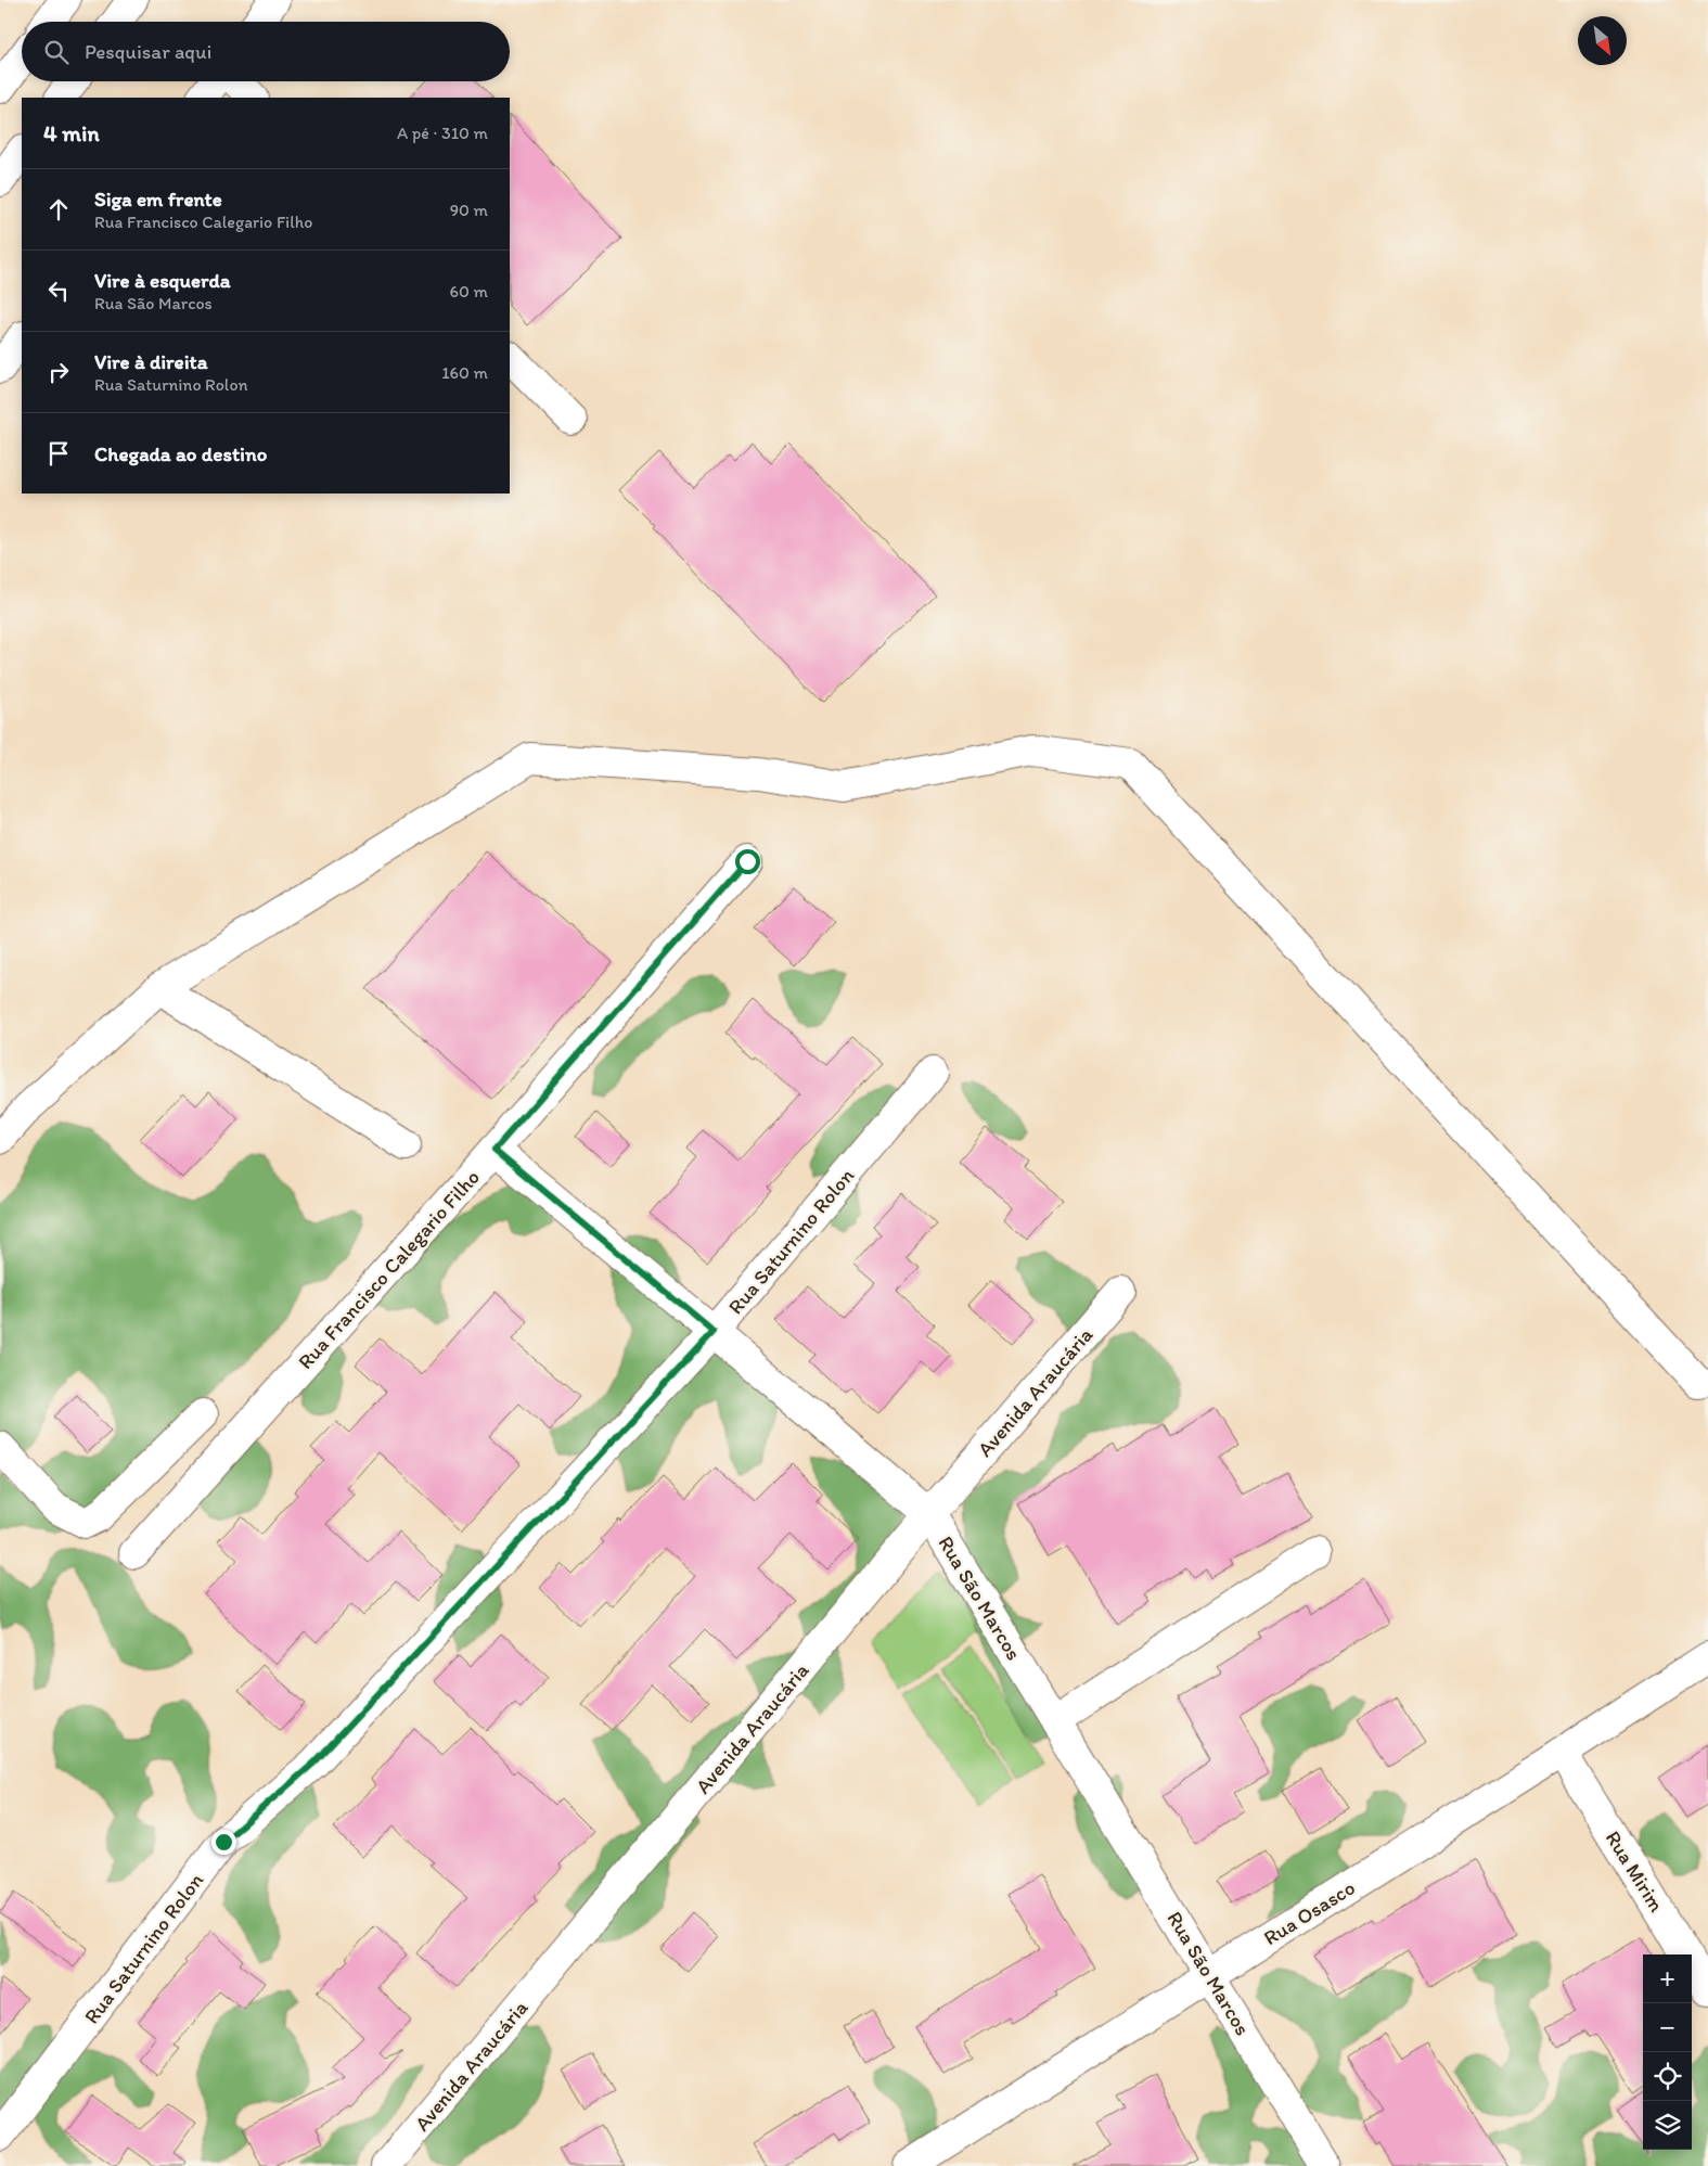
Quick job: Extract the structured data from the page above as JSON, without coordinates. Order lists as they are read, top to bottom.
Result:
{
  "streets": {
    "main road": [
      "Rua Saturnino Rolon",
      "Rua Francisco Calegario Filho",
      "Avenida Araucária",
      "Rua São Marcos",
      "Rua Mirim",
      "Rua Osasco"
    ]
  },
  "crossings": [
    ["Rua Saturnino Rolon", "Rua São Marcos"],
    ["Rua Francisco Calegario Filho", "Rua São Marcos"],
    ["Avenida Araucária", "Rua São Marcos"],
    ["Rua São Marcos", "Rua Osasco"],
    ["Rua Mirim", "Rua Osasco"]
  ],
  "north": "bottom right",
  "page": {
    "search": "Pesquisar aqui",
    "heading": ["4 min", "A pé · 310 m"],
    "list": [
      ["Siga em frente", "Rua Francisco Calegario Filho", "90 m"],
      ["Vire à esquerda", "Rua São Marcos", "60 m"],
      ["Vire à direita", "Rua Saturnino Rolon", "160 m"],
      "Chegada ao destino"
    ],
    "map_buttons": ["+", "−"]
  }
}
